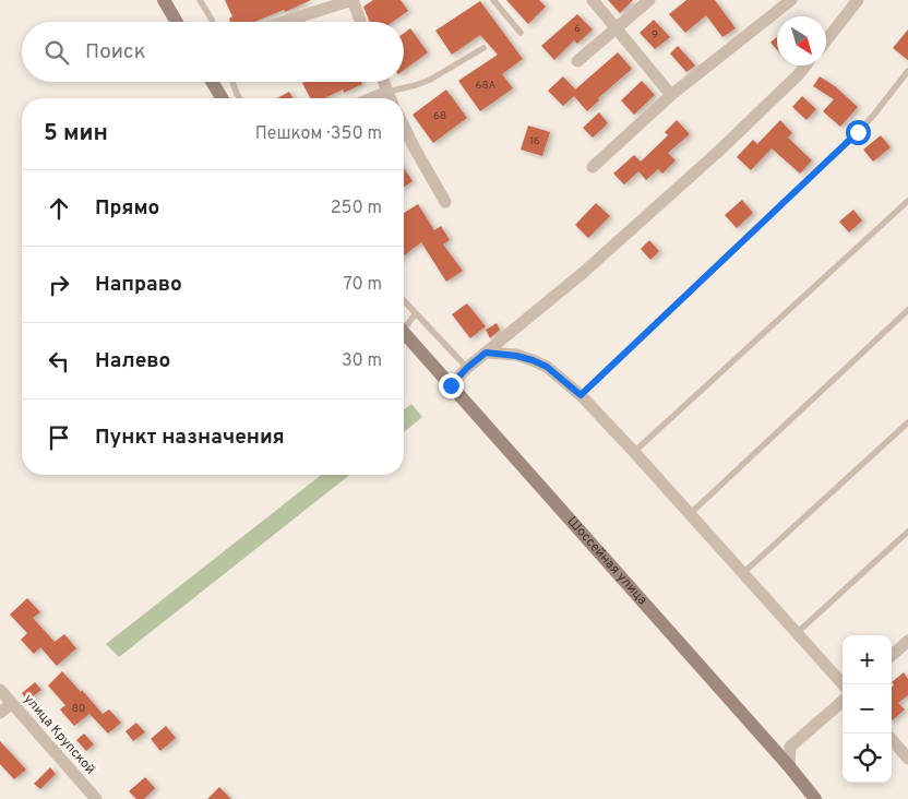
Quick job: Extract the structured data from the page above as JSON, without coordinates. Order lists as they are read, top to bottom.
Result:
{
  "streets": {
    "street": ["Шоссейная улица", "улица Крупской"]
  },
  "house_numbers": [
    "6",
    "9",
    "68А",
    "68",
    "16",
    "80"
  ],
  "north": "bottom right",
  "page": {
    "search": "Поиск",
    "heading": ["5 мин", "Пешком · 350 m"],
    "list": [
      ["Прямо", "250 m"],
      ["Направо", "70 m"],
      ["Налево", "30 m"],
      "Пункт назначения"
    ],
    "map_buttons": ["+", "−"]
  }
}
